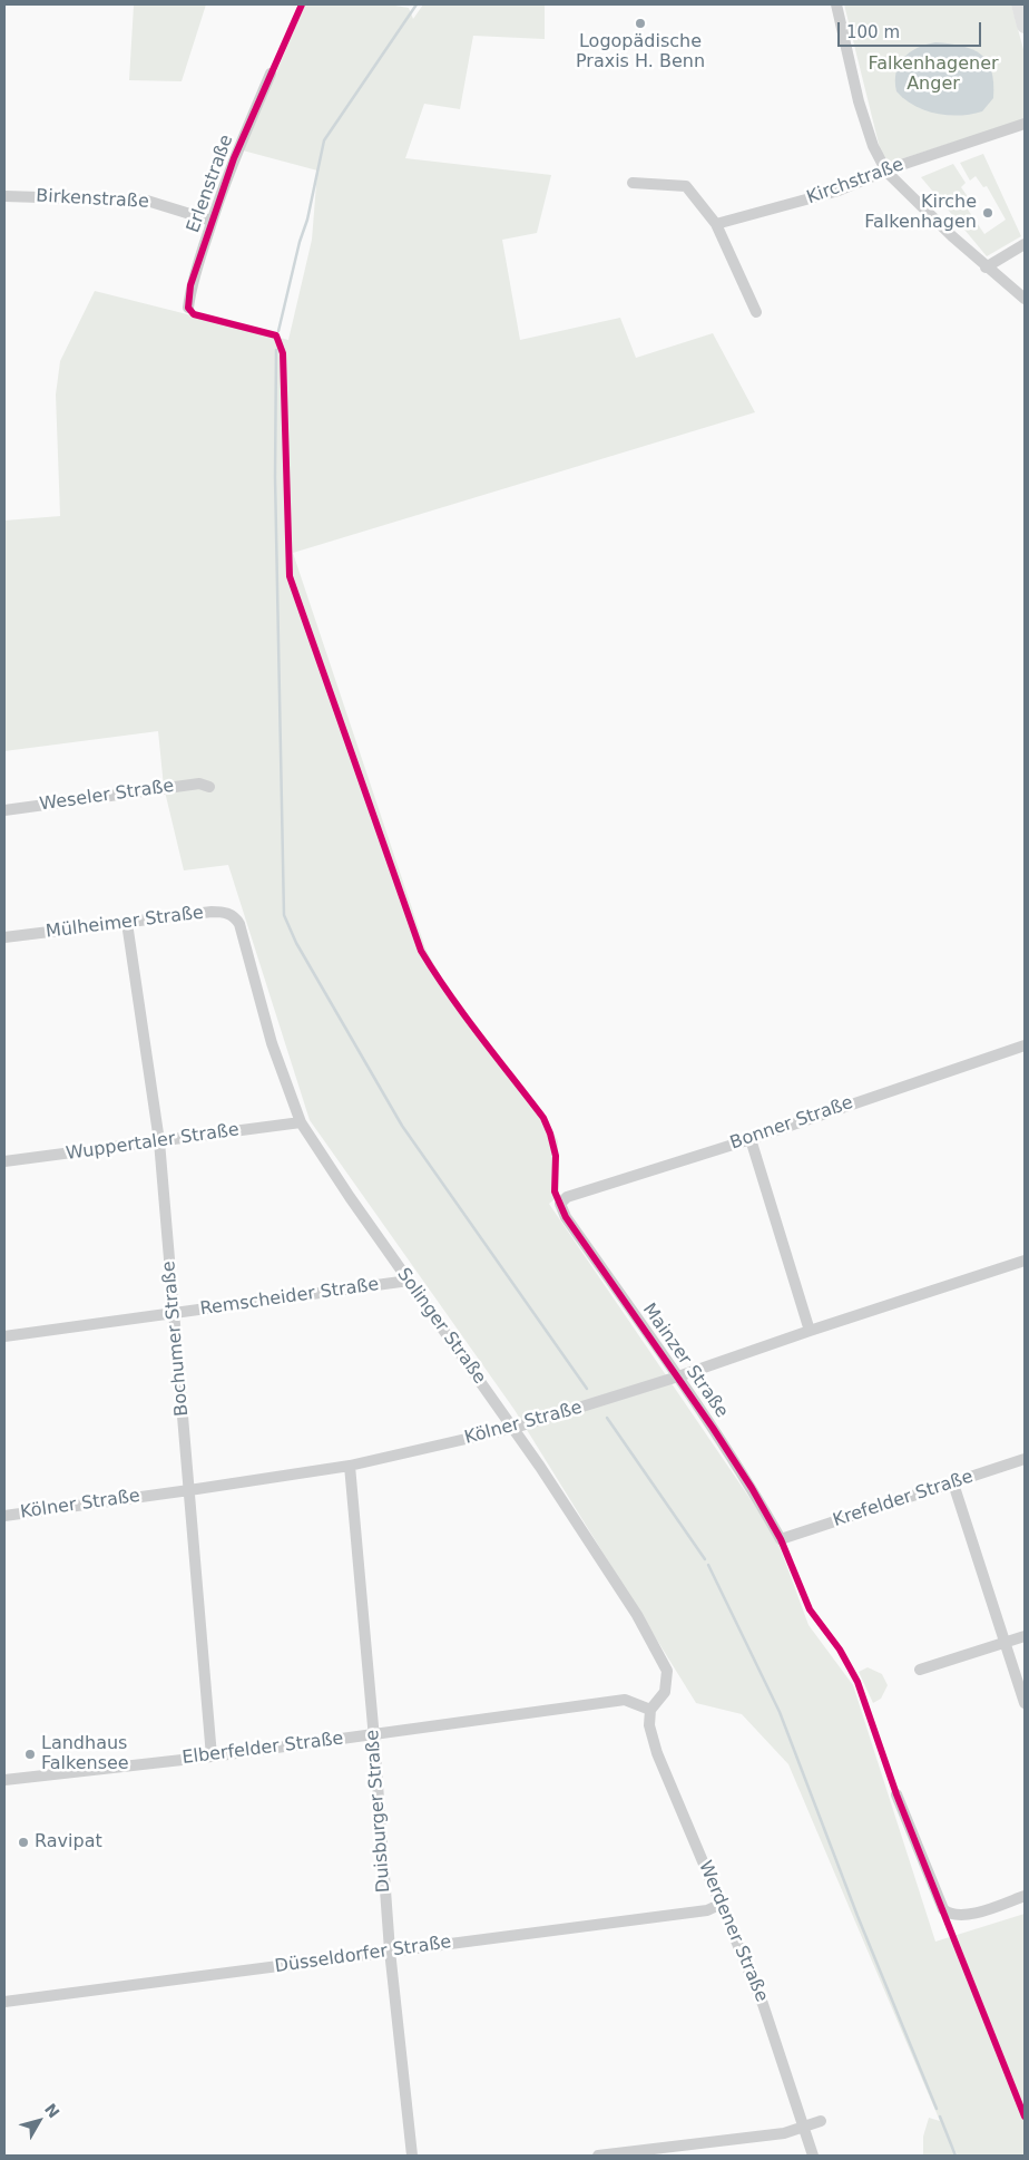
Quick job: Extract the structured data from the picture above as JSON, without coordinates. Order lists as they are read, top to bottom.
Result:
{
  "streets": {
    "street": [
      "Kirchstraße",
      "Erlenstraße",
      "Birkenstraße",
      "Weseler Straße",
      "Mülheimer Straße",
      "Bonner Straße",
      "Wuppertaler Straße",
      "Remscheider Straße",
      "Solinger Straße",
      "Bochumer Straße",
      "Mainzer Straße",
      "Kölner Straße",
      "Krefelder Straße",
      "Elberfelder Straße",
      "Duisburger Straße",
      "Werdener Straße",
      "Düsseldorfer Straße"
    ]
  },
  "crossings": [
    ["Erlenstraße", "Birkenstraße"],
    ["Mülheimer Straße", "Solinger Straße"],
    ["Mülheimer Straße", "Bochumer Straße"],
    ["Bonner Straße", "Mainzer Straße"],
    ["Wuppertaler Straße", "Solinger Straße"],
    ["Wuppertaler Straße", "Bochumer Straße"],
    ["Remscheider Straße", "Solinger Straße"],
    ["Remscheider Straße", "Bochumer Straße"],
    ["Solinger Straße", "Kölner Straße"],
    ["Solinger Straße", "Elberfelder Straße"],
    ["Solinger Straße", "Werdener Straße"],
    ["Bochumer Straße", "Kölner Straße"],
    ["Bochumer Straße", "Elberfelder Straße"],
    ["Mainzer Straße", "Kölner Straße"],
    ["Mainzer Straße", "Krefelder Straße"],
    ["Kölner Straße", "Duisburger Straße"],
    ["Elberfelder Straße", "Duisburger Straße"],
    ["Elberfelder Straße", "Werdener Straße"],
    ["Duisburger Straße", "Düsseldorfer Straße"],
    ["Werdener Straße", "Düsseldorfer Straße"]
  ],
  "parks": ["Falkenhagener Anger"],
  "places": [
    "Logopädische Praxis H. Benn",
    "Kirche Falkenhagen",
    "Landhaus Falkensee",
    "Ravipat"
  ],
  "scale_bar": "100 m",
  "north": "top right"
}
